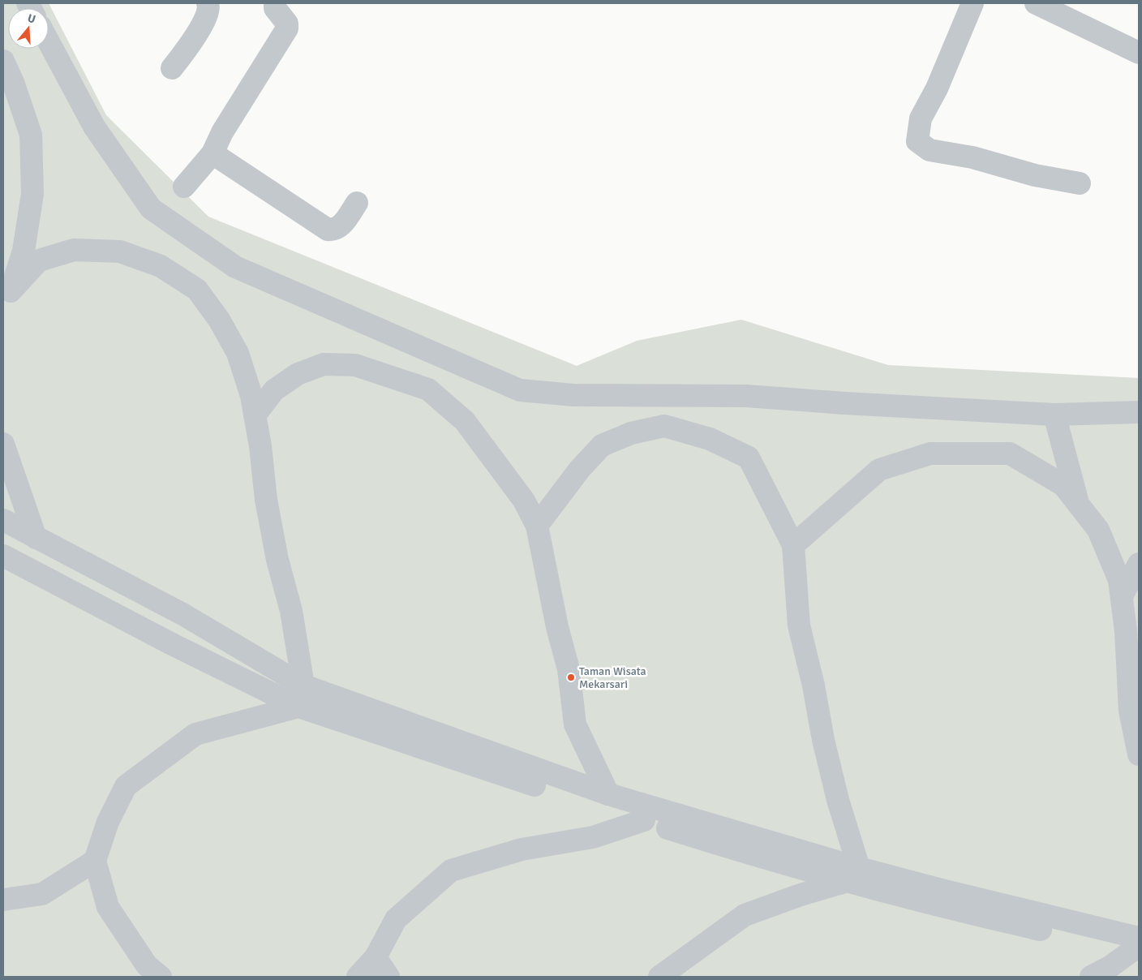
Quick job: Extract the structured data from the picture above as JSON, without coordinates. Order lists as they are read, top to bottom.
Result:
{
  "places": ["Taman Wisata Mekarsari"],
  "north": "top"
}
